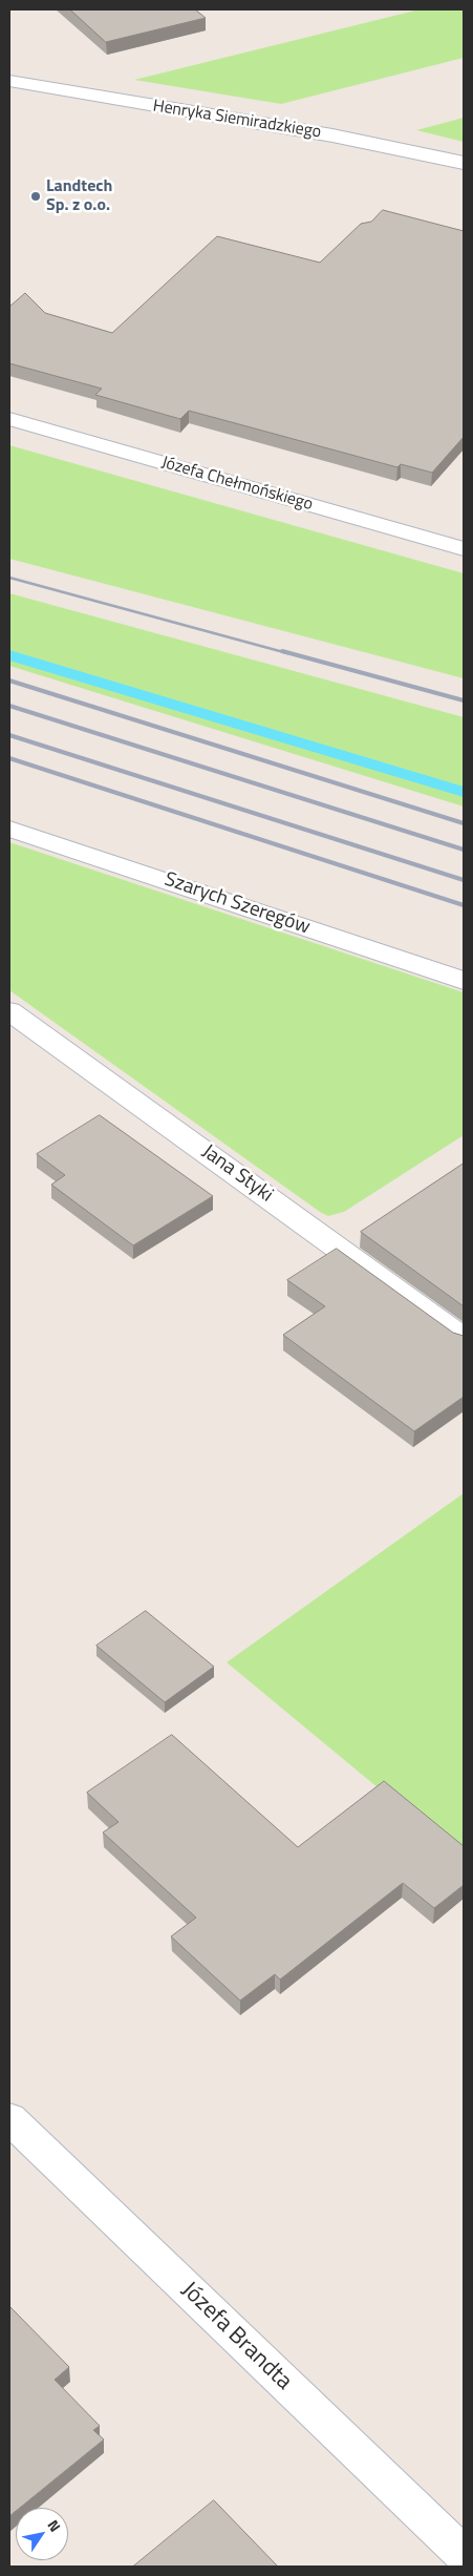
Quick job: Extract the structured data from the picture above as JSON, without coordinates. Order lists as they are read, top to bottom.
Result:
{
  "streets": {
    "street": [
      "Henryka Siemiradzkiego",
      "Józefa Chełmońskiego",
      "Szarych Szeregów",
      "Jana Styki",
      "Józefa Brandta"
    ]
  },
  "places": ["Landtech Sp. z o.o."],
  "north": "top right"
}
